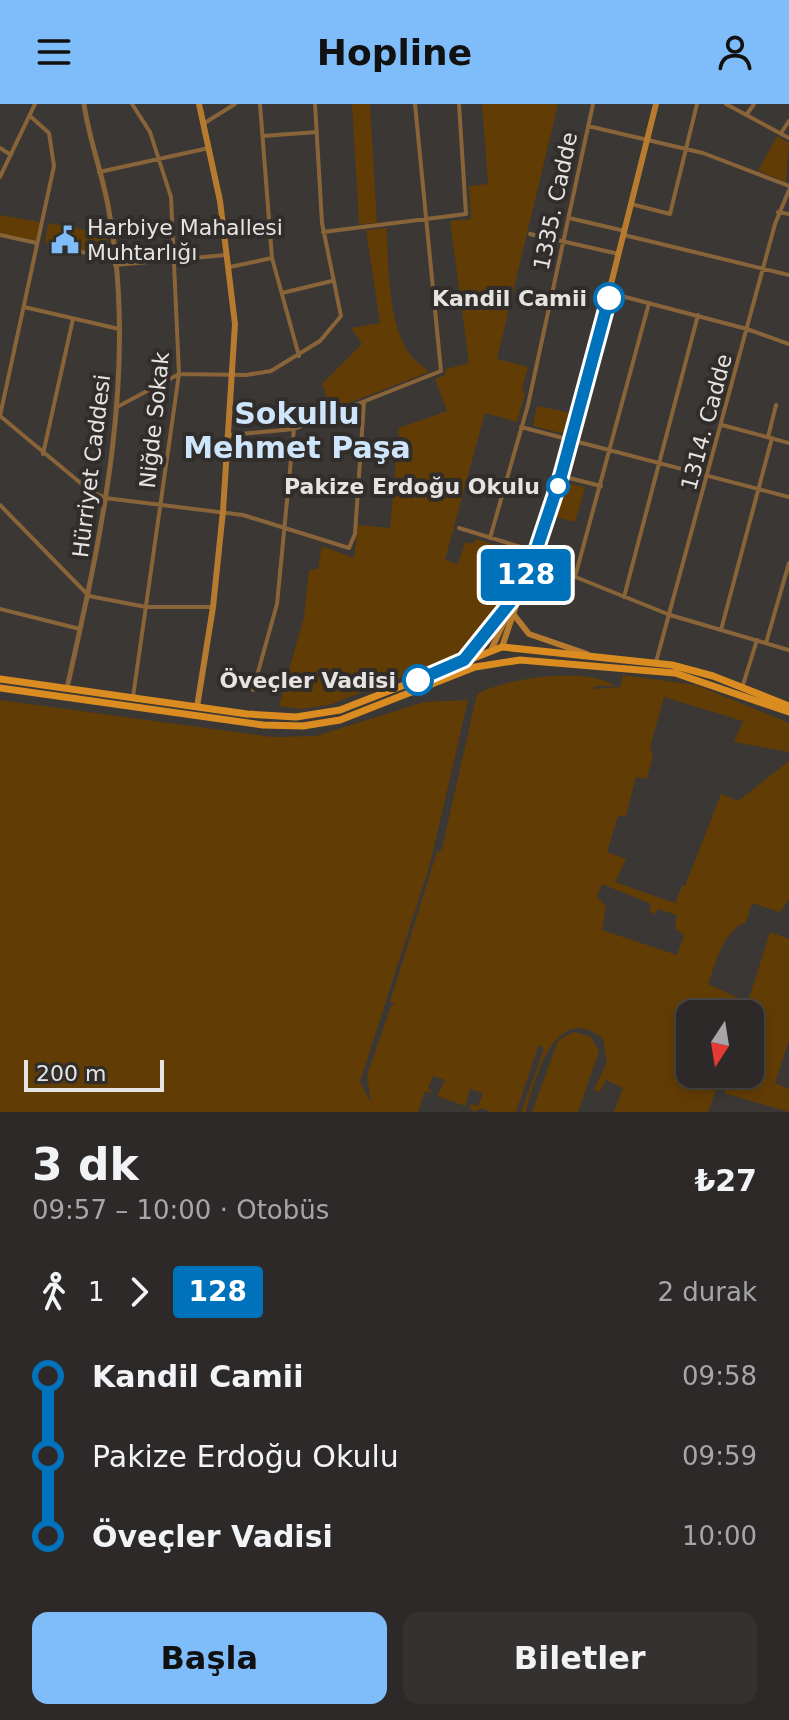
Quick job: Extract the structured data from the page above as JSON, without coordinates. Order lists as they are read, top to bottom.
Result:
{
  "streets": {
    "street": [
      "1335. Cadde",
      "Niğde Sokak",
      "1314. Cadde",
      "Hürriyet Caddesi"
    ]
  },
  "districts": ["Sokullu Mehmet Paşa"],
  "places": {
    "public building": ["Harbiye Mahallesi Muhtarlığı"],
    "other": ["Kandil Camii", "Pakize Erdoğu Okulu", "Öveçler Vadisi"]
  },
  "lines": ["bus line 128"],
  "scale_bar": "200 m",
  "north": "bottom",
  "page": {
    "header": "Hopline",
    "on_map": "128",
    "scale": "200 m",
    "heading": ["3 dk", "09:57 – 10:00 · Otobüs", "₺27"],
    "legs": ["1", "128", "2 durak"],
    "list": [
      {
        "name": "Kandil Camii",
        "value": "09:58"
      },
      {
        "name": "Pakize Erdoğu Okulu",
        "value": "09:59"
      },
      {
        "name": "Öveçler Vadisi",
        "value": "10:00"
      }
    ],
    "buttons": ["Başla", "Biletler"]
  }
}
